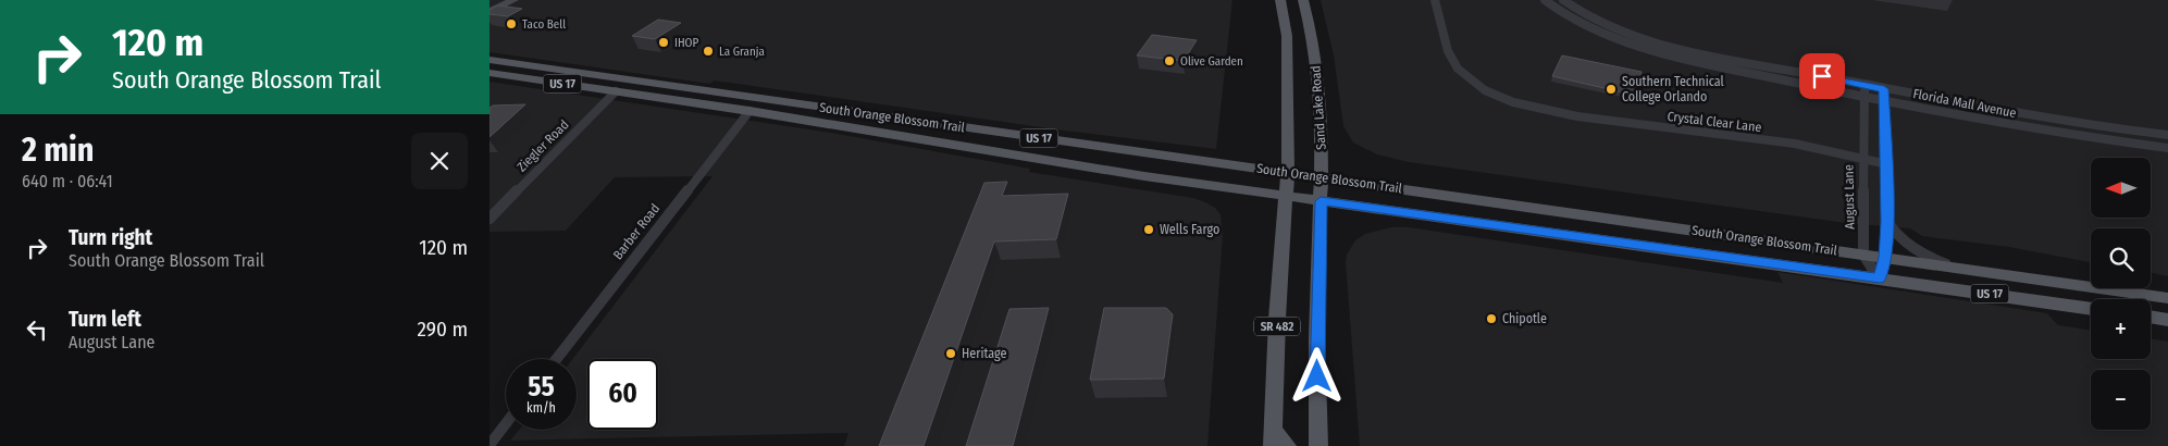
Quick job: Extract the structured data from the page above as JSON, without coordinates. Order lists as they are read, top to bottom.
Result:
{
  "streets": {
    "main road": [
      "US 17",
      "Sand Lake Road",
      "South Orange Blossom Trail",
      "SR 482"
    ],
    "street": [
      "Florida Mall Avenue",
      "Crystal Clear Lane",
      "Ziegler Road",
      "August Lane",
      "Barber Road"
    ]
  },
  "crossings": [
    ["Florida Mall Avenue", "August Lane"],
    ["Sand Lake Road", "South Orange Blossom Trail"],
    ["South Orange Blossom Trail", "Ziegler Road"],
    ["South Orange Blossom Trail", "August Lane"],
    ["South Orange Blossom Trail", "Barber Road"],
    ["Crystal Clear Lane", "August Lane"]
  ],
  "places": [
    "Taco Bell",
    "IHOP",
    "La Granja",
    "Olive Garden",
    "Southern Technical College Orlando",
    "Wells Fargo",
    "Chipotle",
    "Heritage"
  ],
  "north": "left",
  "page": {
    "turn": ["120 m", "South Orange Blossom Trail"],
    "heading": ["2 min", "640 m · 06:41"],
    "map_buttons": ["+", "−"],
    "list": [
      {
        "name": "Turn right",
        "note": "South Orange Blossom Trail",
        "value": "120 m"
      },
      {
        "name": "Turn left",
        "note": "August Lane",
        "value": "290 m"
      }
    ],
    "speed": "55 km/h",
    "limit": "60"
  }
}
